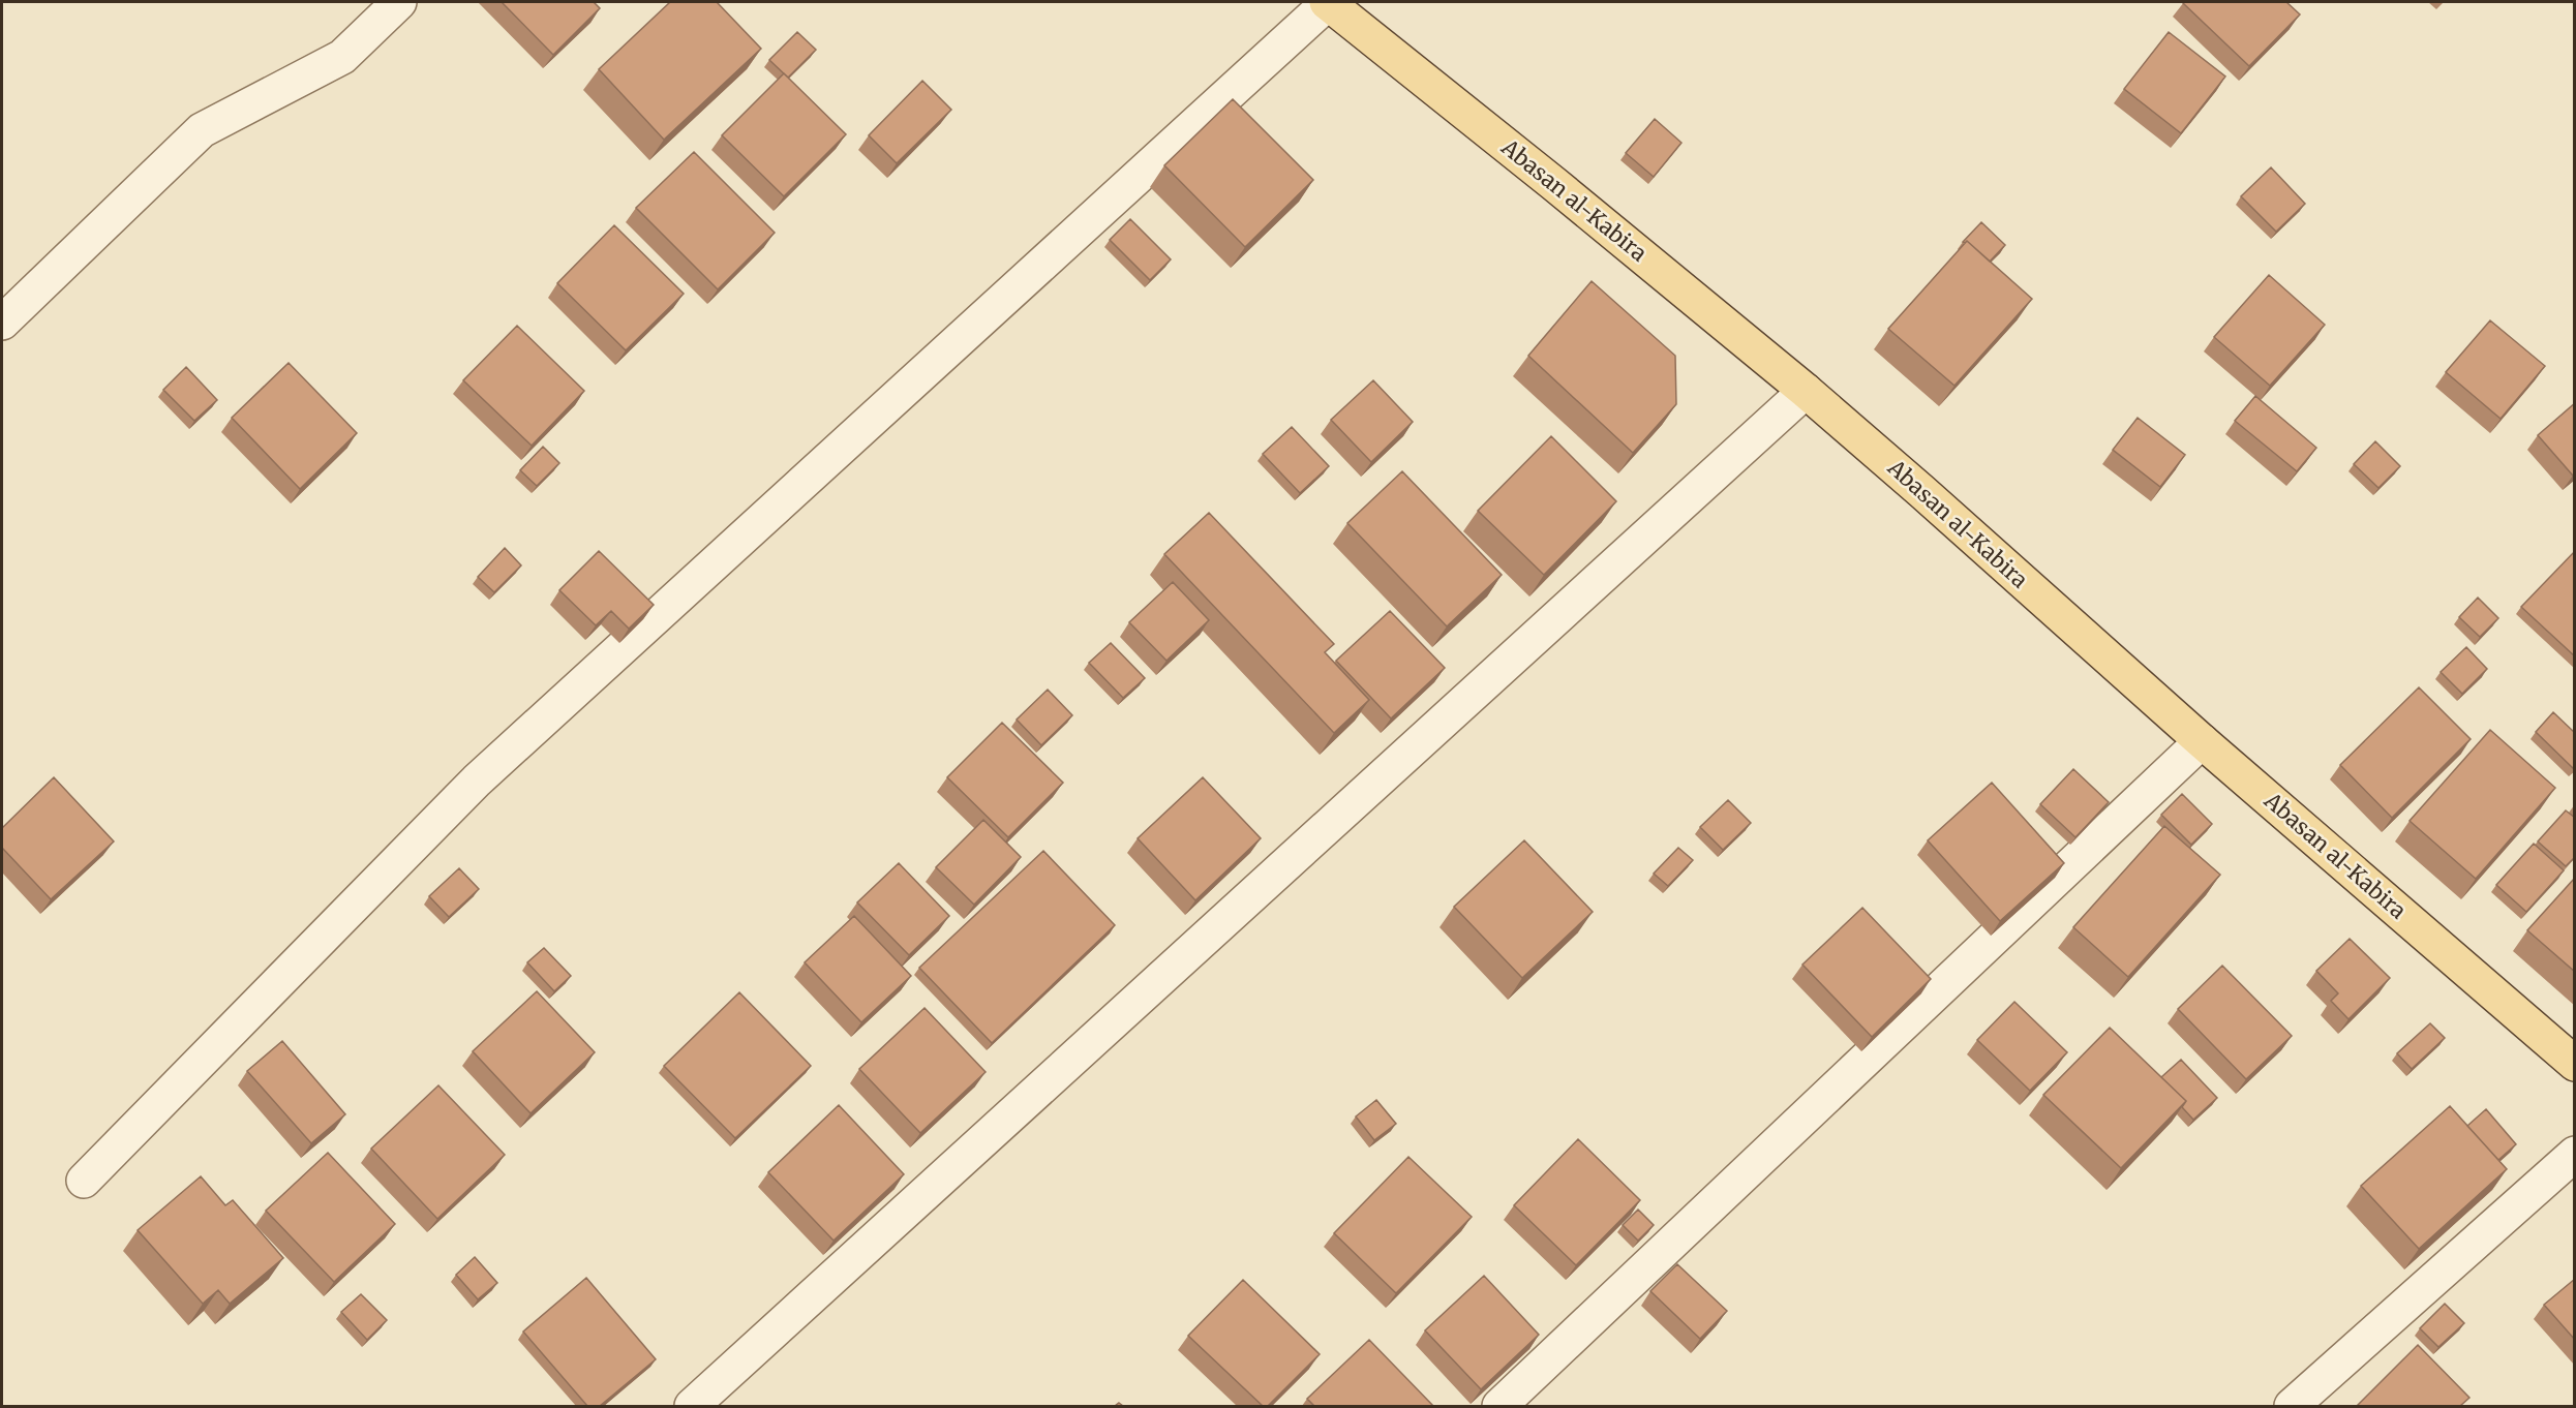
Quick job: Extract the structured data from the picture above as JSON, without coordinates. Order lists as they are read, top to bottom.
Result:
{
  "streets": {
    "main road": ["Abasan al-Kabira"]
  }
}
